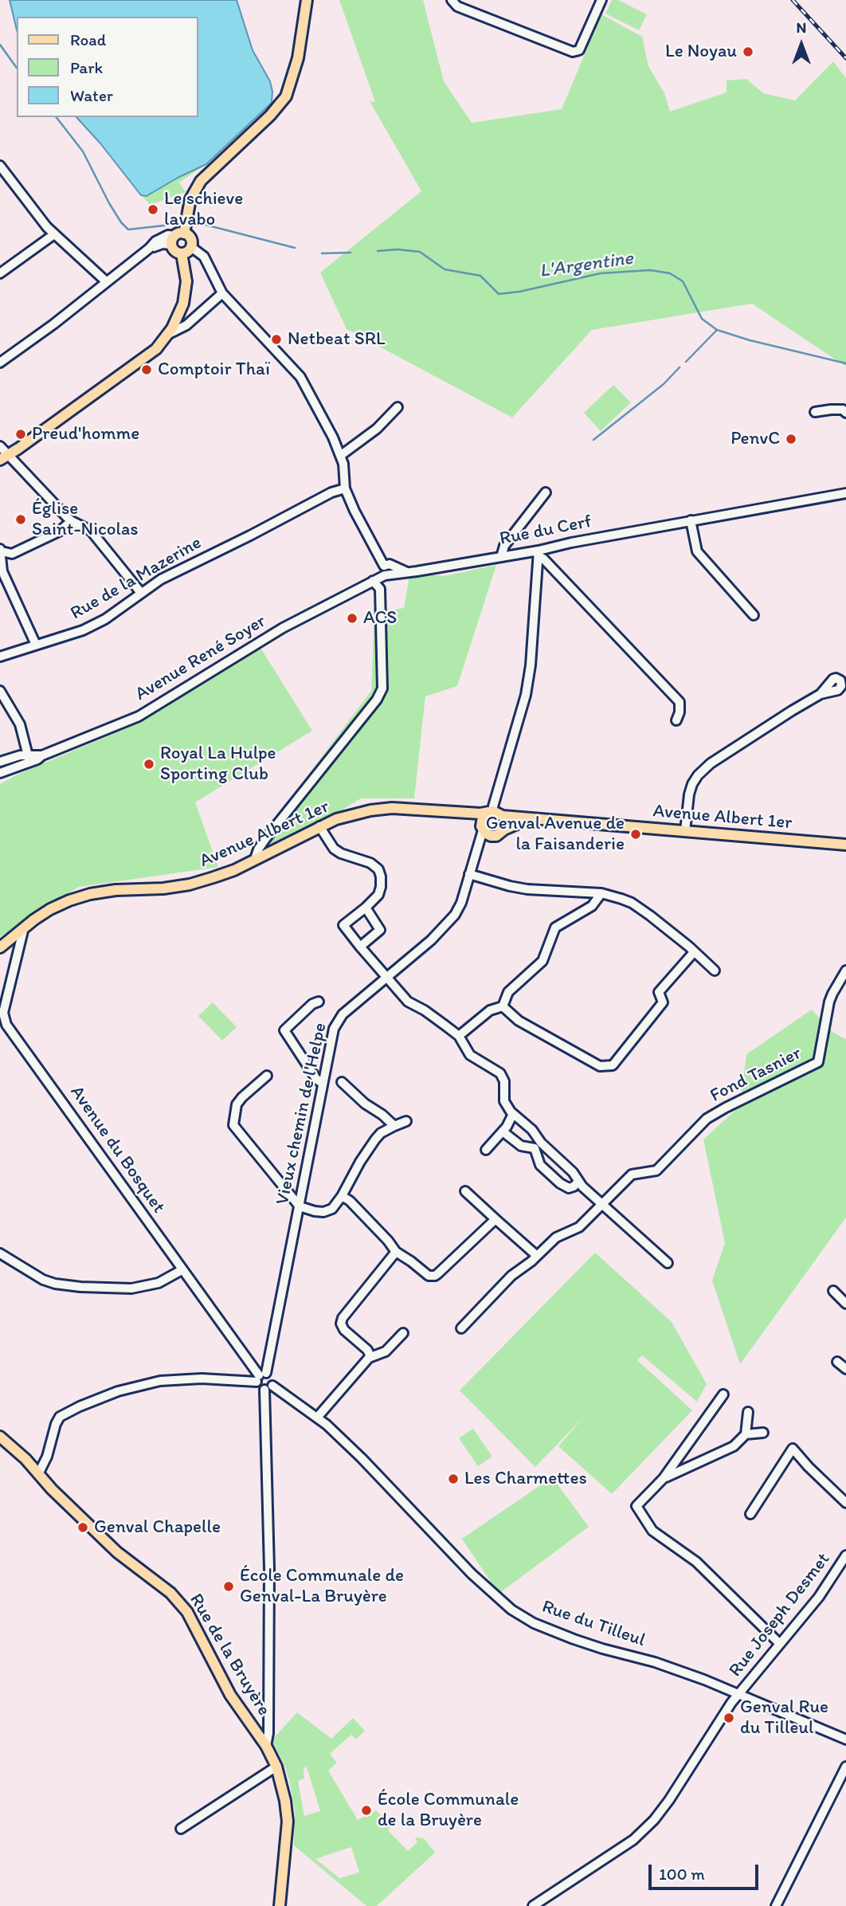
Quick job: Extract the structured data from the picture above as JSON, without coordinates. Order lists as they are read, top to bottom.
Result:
{
  "streets": {
    "main road": ["Avenue Albert 1er", "Rue de la Bruyère"],
    "street": [
      "Rue du Cerf",
      "Rue de la Mazerine",
      "Avenue René Soyer",
      "Fond Tasnier",
      "Vieux chemin de l'Helpe",
      "Avenue du Bosquet",
      "Rue Joseph Desmet",
      "Rue du Tilleul"
    ]
  },
  "crossings": [
    ["Rue du Cerf", "Avenue René Soyer"],
    ["Rue du Cerf", "Vieux chemin de l'Helpe"],
    ["Avenue Albert 1er", "Vieux chemin de l'Helpe"],
    ["Avenue Albert 1er", "Avenue du Bosquet"],
    ["Vieux chemin de l'Helpe", "Avenue du Bosquet"],
    ["Rue Joseph Desmet", "Rue du Tilleul"]
  ],
  "water": ["L'Argentine"],
  "places": [
    "Le Noyau",
    "Le schieve lavabo",
    "Netbeat SRL",
    "Comptoir Thaï",
    "Preud'homme",
    "PenvC",
    "Église Saint-Nicolas",
    "ACS",
    "Royal La Hulpe Sporting Club",
    "Genval Avenue de la Faisanderie",
    "Les Charmettes",
    "Genval Chapelle",
    "École Communale de Genval-La Bruyère",
    "Genval Rue du Tilleul",
    "École Communale de la Bruyère"
  ],
  "legend": ["Road", "Park", "Water"],
  "scale_bar": "100 m",
  "north": "top"
}
